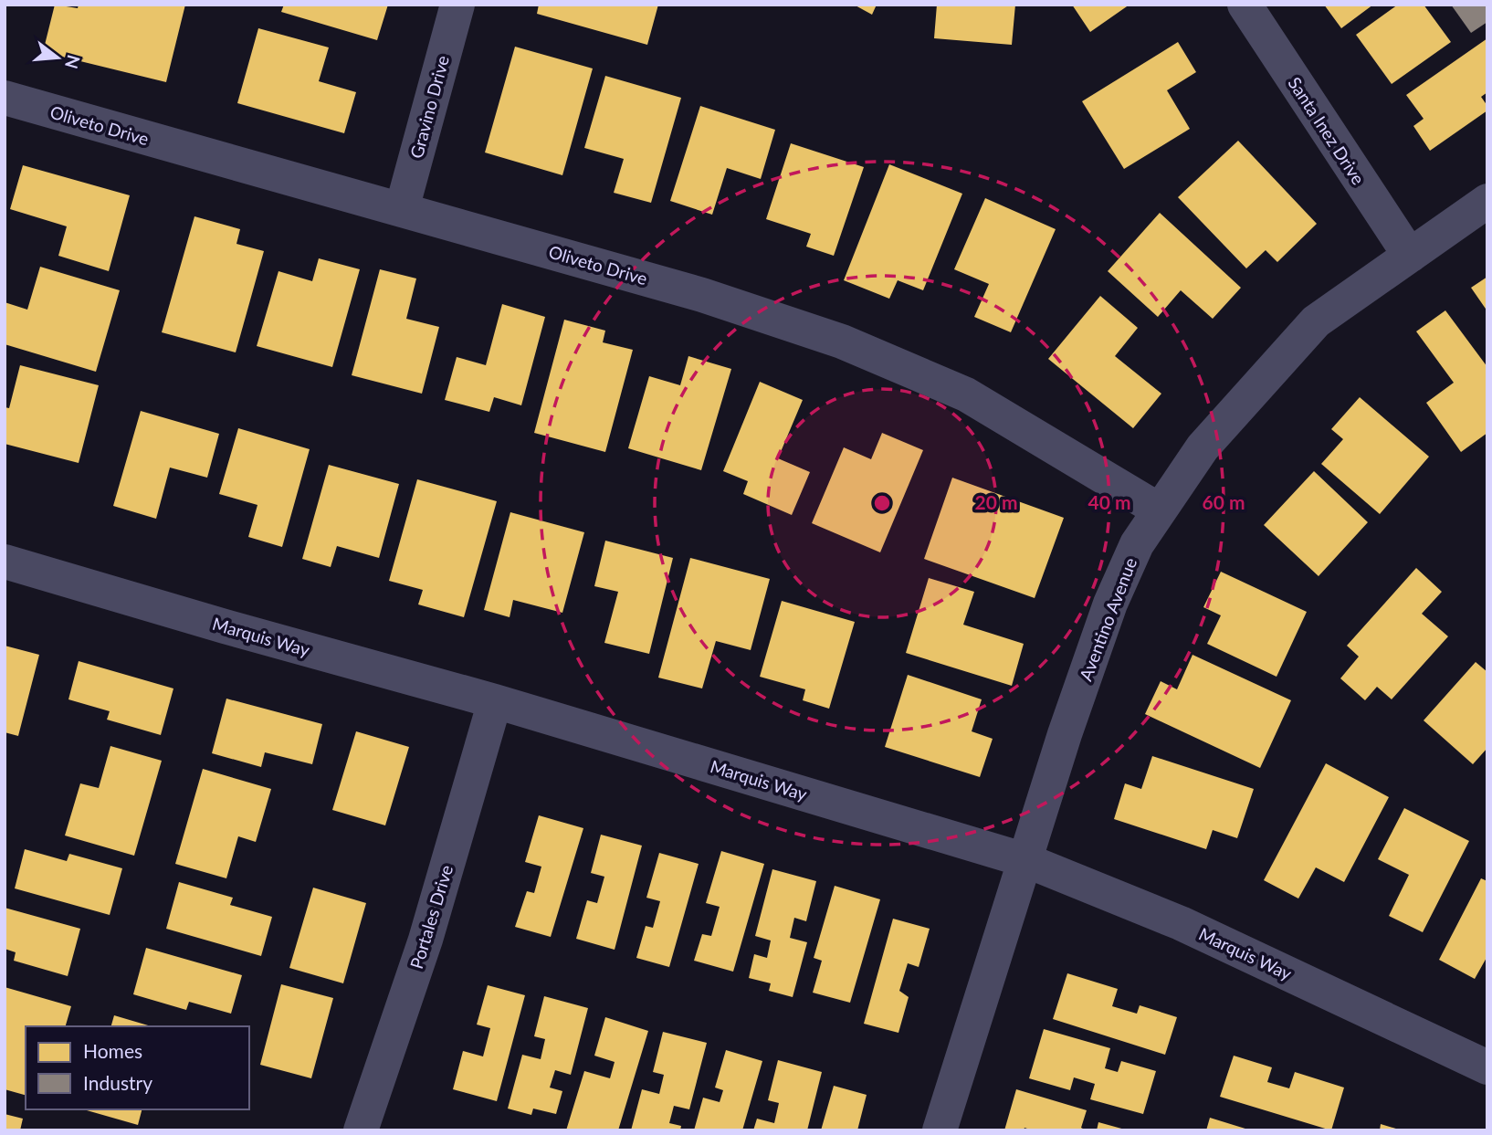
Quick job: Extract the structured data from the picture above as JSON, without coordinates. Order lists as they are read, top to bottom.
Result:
{
  "streets": {
    "street": [
      "Gravino Drive",
      "Oliveto Drive",
      "Santa Inez Drive",
      "Aventino Avenue",
      "Marquis Way",
      "Portales Drive"
    ]
  },
  "crossings": [
    ["Gravino Drive", "Oliveto Drive"],
    ["Oliveto Drive", "Aventino Avenue"],
    ["Santa Inez Drive", "Aventino Avenue"],
    ["Aventino Avenue", "Marquis Way"],
    ["Marquis Way", "Portales Drive"]
  ],
  "legend": ["Homes", "Industry"],
  "north": "right",
  "rings": ["20 m", "40 m", "60 m"]
}
